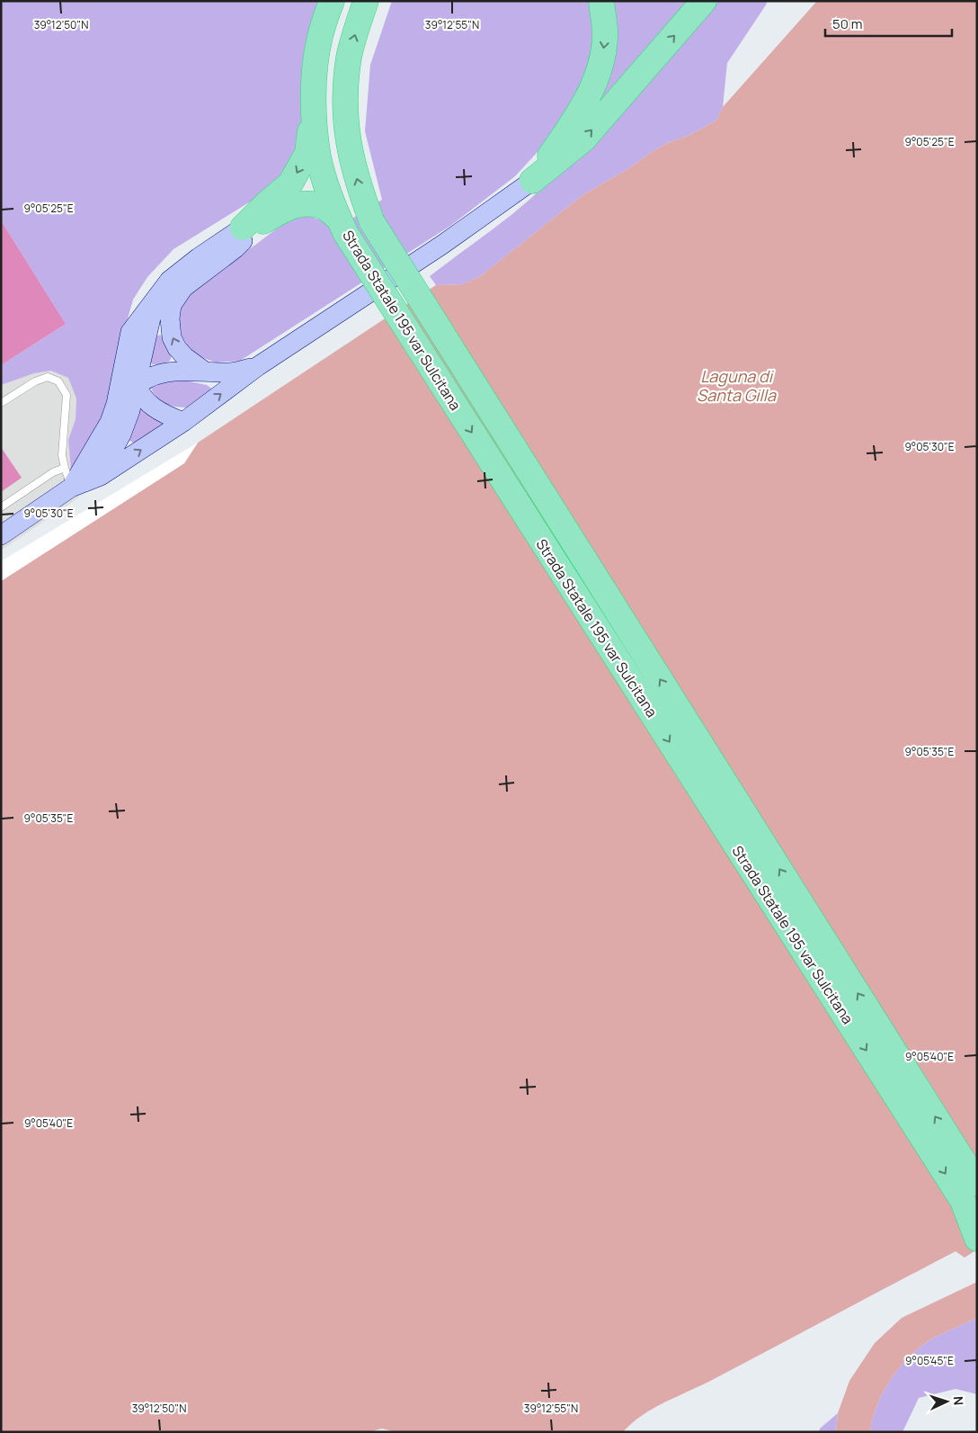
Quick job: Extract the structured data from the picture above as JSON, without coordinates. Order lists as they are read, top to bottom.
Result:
{
  "streets": {
    "highway": ["Strada Statale 195 var Sulcitana"]
  },
  "water": ["Laguna di Santa Gilla"],
  "scale_bar": "50 m",
  "north": "right",
  "coordinates": [
    "39°12'50\"N",
    "39°12'55\"N",
    "9°05'25\"E",
    "9°05'30\"E",
    "9°05'35\"E",
    "9°05'40\"E",
    "9°05'45\"E"
  ]
}
